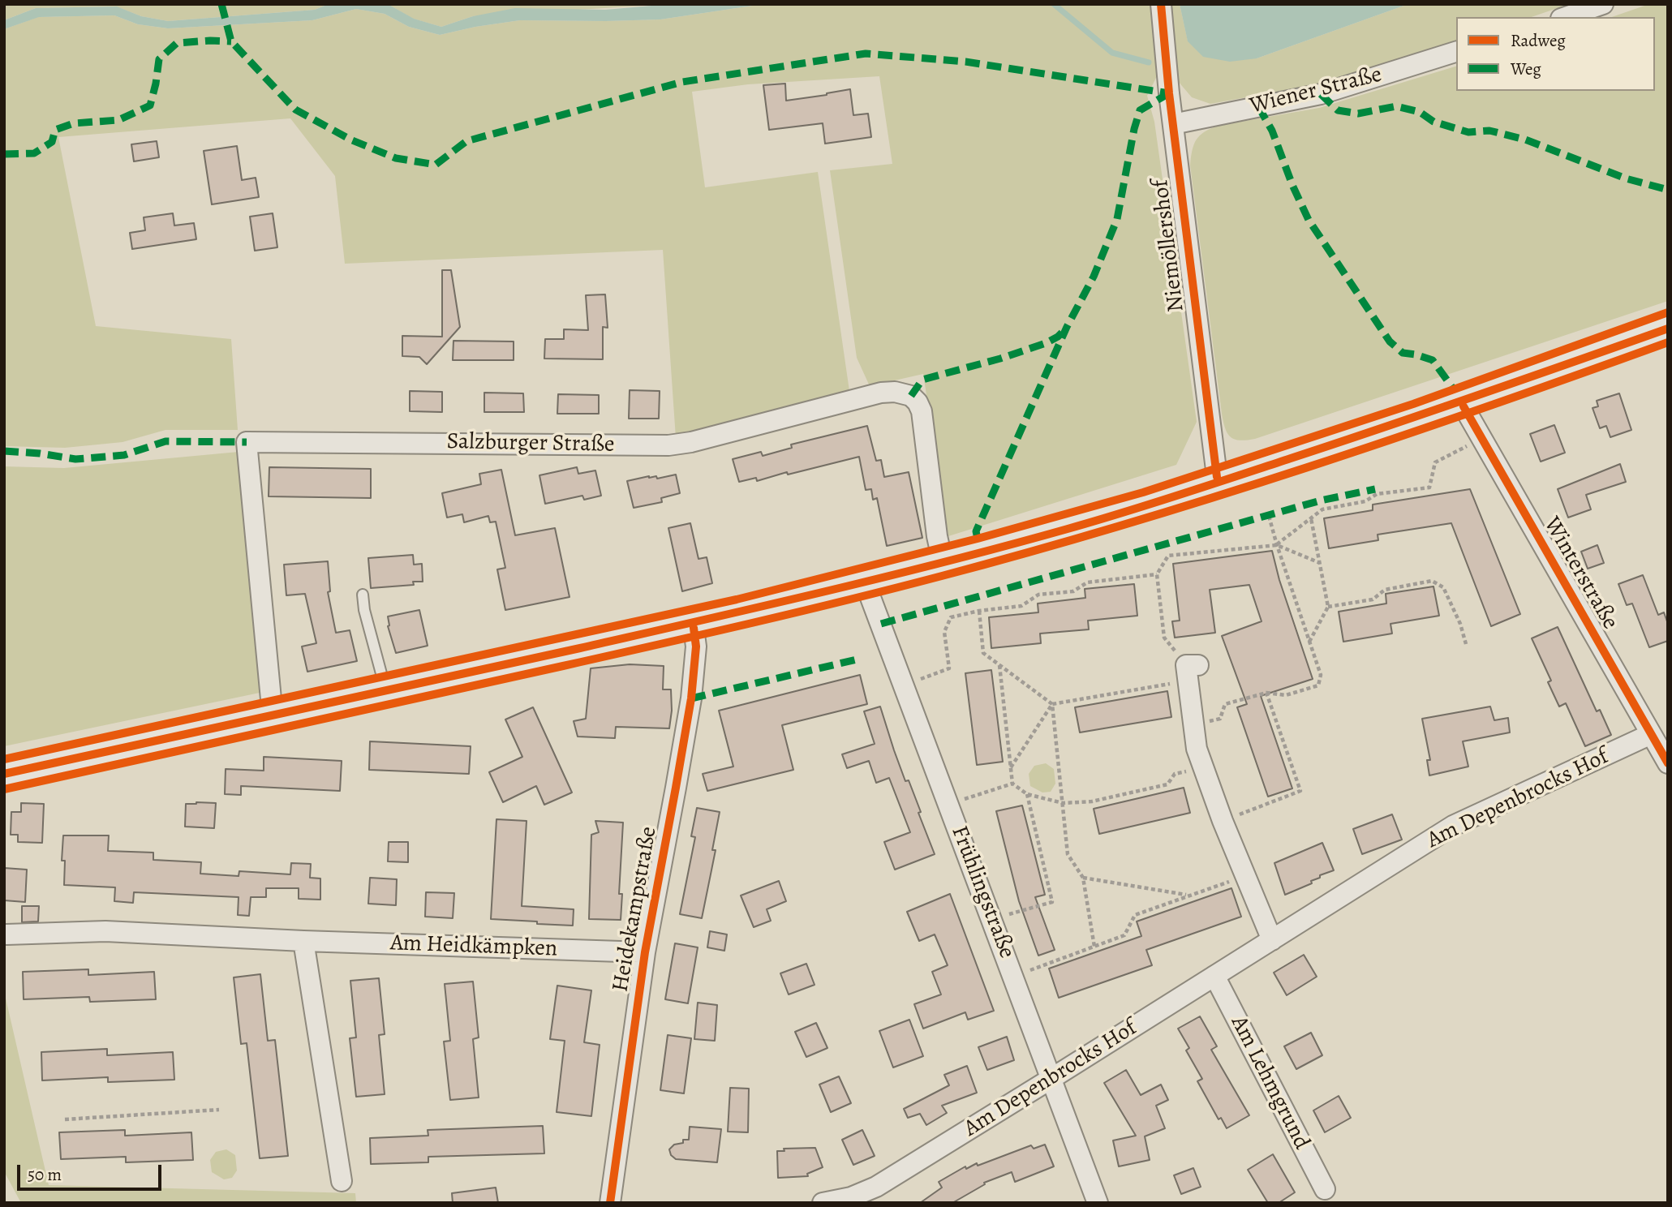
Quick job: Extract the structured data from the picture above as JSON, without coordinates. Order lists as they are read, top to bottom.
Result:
{
  "streets": {
    "street": [
      "Wiener Straße",
      "Niemöllershof",
      "Salzburger Straße",
      "Winterstraße",
      "Am Depenbrocks Hof",
      "Frühlingstraße",
      "Heidekampstraße",
      "Am Heidkämpken",
      "Am Lehmgrund"
    ]
  },
  "crossings": [
    ["Wiener Straße", "Niemöllershof"],
    ["Winterstraße", "Am Depenbrocks Hof"],
    ["Am Depenbrocks Hof", "Frühlingstraße"],
    ["Am Depenbrocks Hof", "Am Lehmgrund"],
    ["Heidekampstraße", "Am Heidkämpken"]
  ],
  "legend": ["Radweg", "Weg"],
  "scale_bar": "50 m"
}
